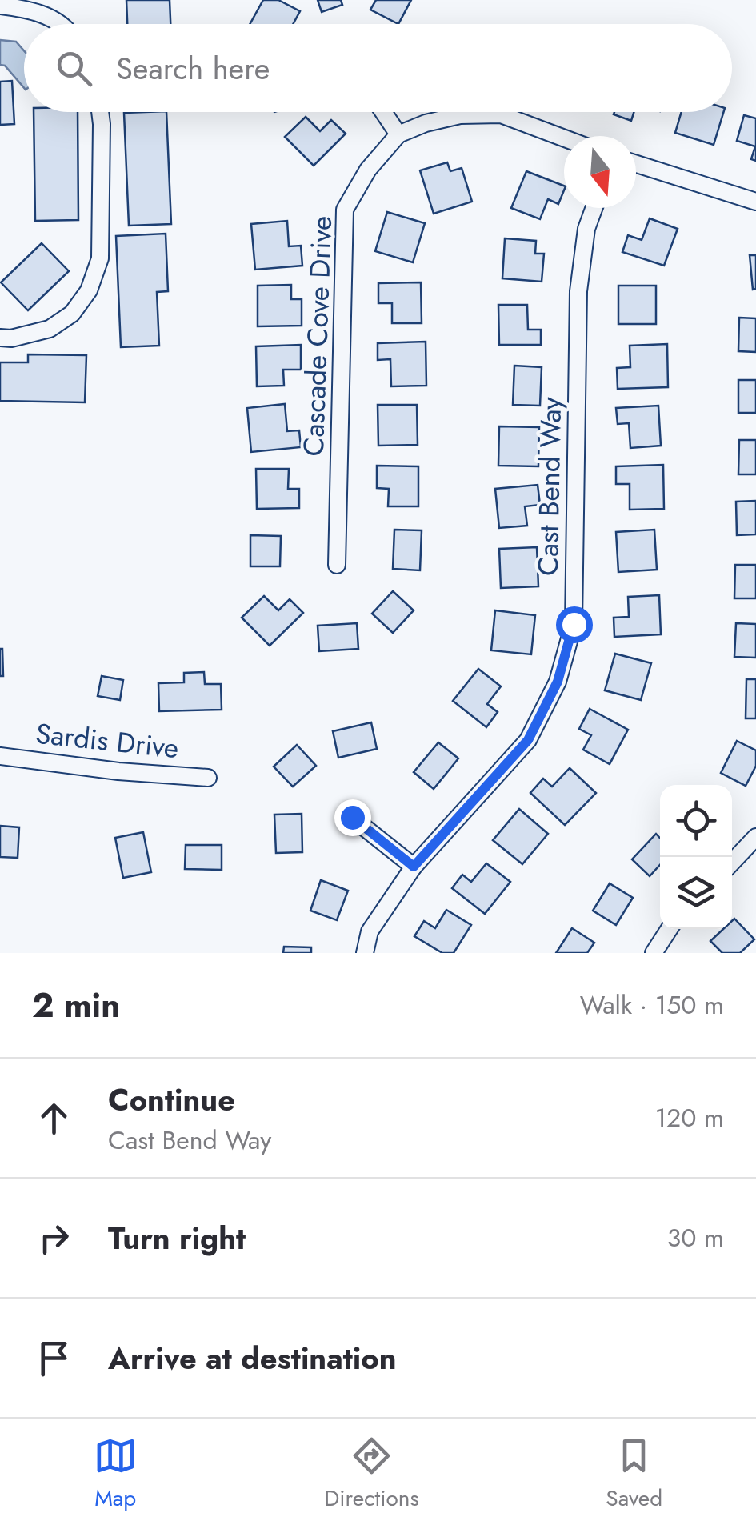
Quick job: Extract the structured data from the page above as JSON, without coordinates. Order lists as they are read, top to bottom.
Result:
{
  "streets": {
    "street": ["Cascade Cove Drive", "Cast Bend Way", "Sardis Drive"]
  },
  "north": "bottom",
  "page": {
    "search": "Search here",
    "heading": ["2 min", "Walk · 150 m"],
    "list": [
      ["Continue", "Cast Bend Way", "120 m"],
      ["Turn right", "30 m"],
      "Arrive at destination"
    ],
    "nav": ["Map", "Directions", "Saved"]
  }
}
